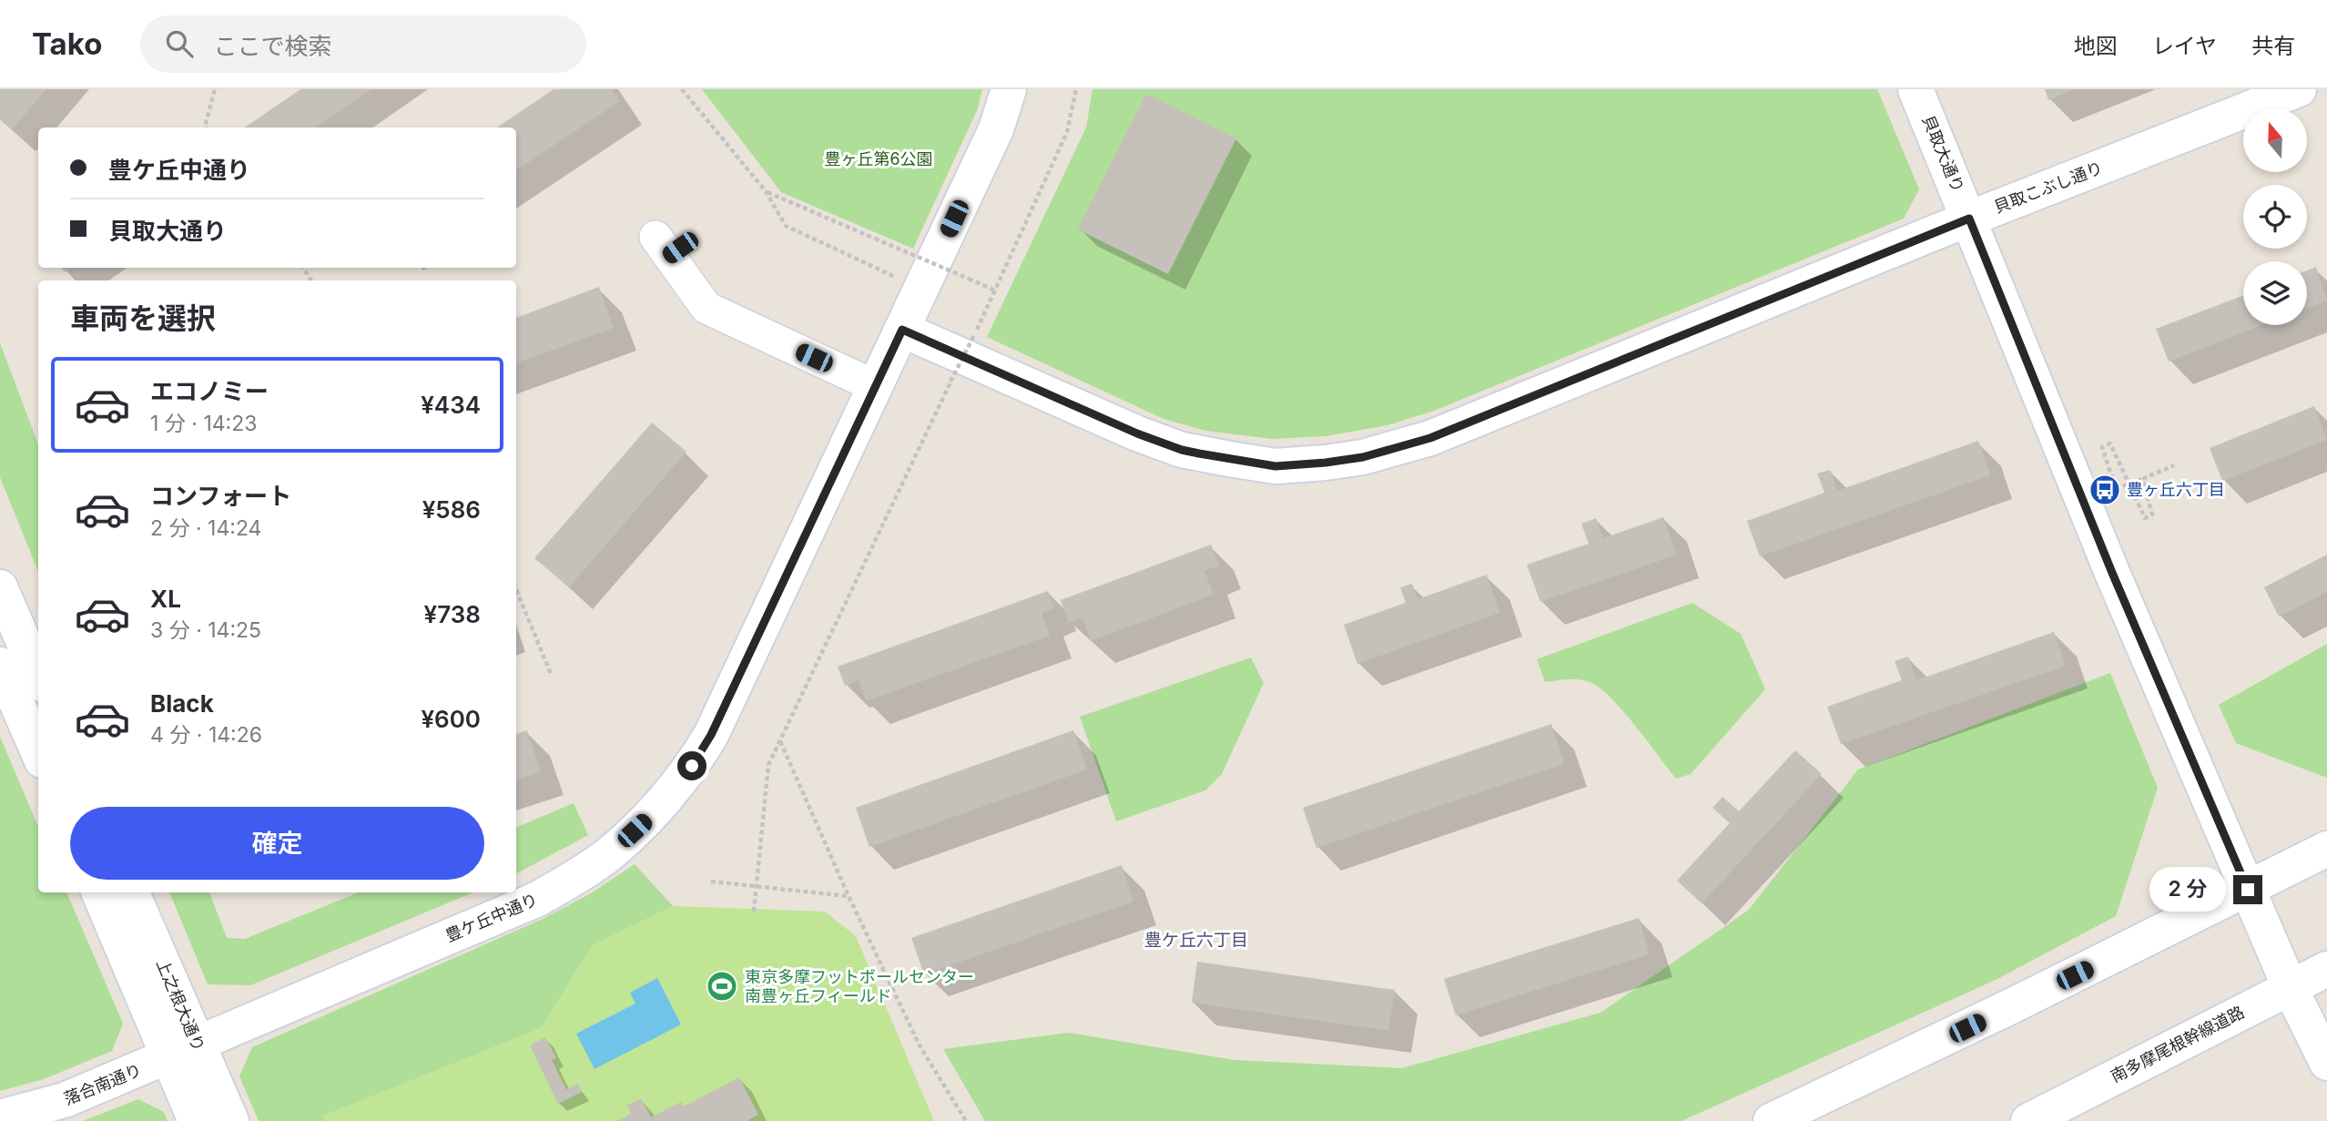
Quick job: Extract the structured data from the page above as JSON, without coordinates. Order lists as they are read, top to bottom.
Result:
{
  "streets": {
    "street": [
      "貝取大通り",
      "貝取こぶし通り",
      "豊ケ丘中通り",
      "上之根大通り",
      "南多摩尾根幹線道路",
      "落合南通り"
    ]
  },
  "crossings": [
    ["貝取大通り", "貝取こぶし通り"],
    ["貝取大通り", "南多摩尾根幹線道路"],
    ["貝取こぶし通り", "豊ケ丘中通り"],
    ["豊ケ丘中通り", "上之根大通り"],
    ["豊ケ丘中通り", "落合南通り"],
    ["上之根大通り", "落合南通り"]
  ],
  "districts": ["豊ケ丘六丁目"],
  "parks": ["豊ヶ丘第6公園"],
  "places": {
    "bus stop": ["豊ヶ丘六丁目"],
    "sports": ["東京多摩フットボールセンター 南豊ヶ丘フィールド"]
  },
  "north": "top",
  "page": {
    "header": "Tako",
    "search": "ここで検索",
    "nav": ["地図", "レイヤ", "共有"],
    "banner": ["豊ケ丘中通り", "貝取大通り"],
    "heading": "車両を選択",
    "list": [
      {
        "name": "エコノミー",
        "note": "1 分 · 14:23",
        "value": "¥434"
      },
      {
        "name": "コンフォート",
        "note": "2 分 · 14:24",
        "value": "¥586"
      },
      {
        "name": "XL",
        "note": "3 分 · 14:25",
        "value": "¥738"
      },
      {
        "name": "Black",
        "note": "4 分 · 14:26",
        "value": "¥600"
      }
    ],
    "buttons": "確定",
    "bubble": "2 分"
  }
}
